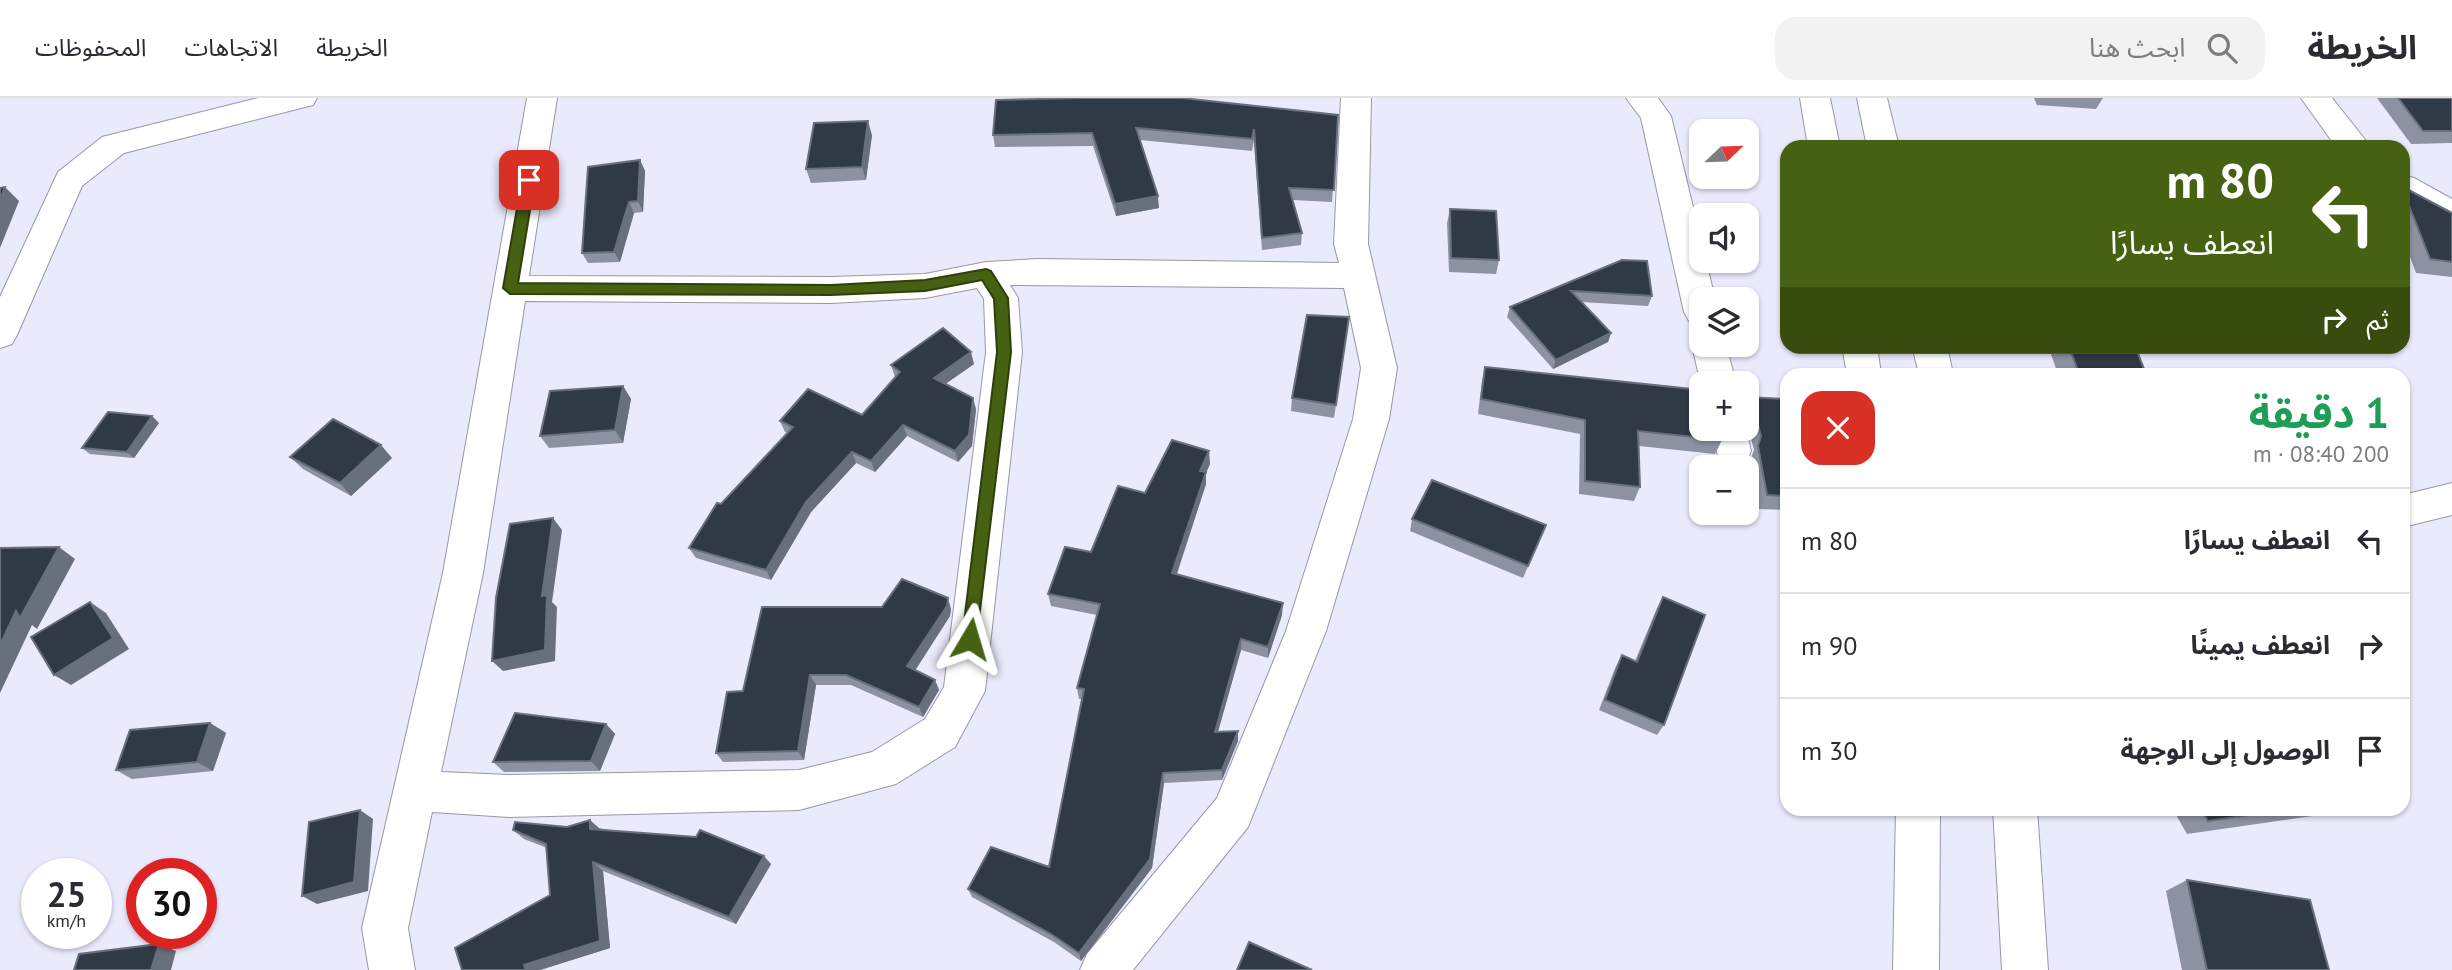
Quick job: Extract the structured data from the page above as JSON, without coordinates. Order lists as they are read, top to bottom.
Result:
{
  "north": "top right",
  "page": {
    "header": "الخريطة",
    "search": "ابحث هنا",
    "nav": ["الخريطة", "الاتجاهات", "المحفوظات"],
    "map_buttons": ["+", "−"],
    "turn": ["80 m", "انعطف يسارًا"],
    "then": "ثم",
    "heading": ["1 دقيقة", "200 m · 08:40"],
    "list": [
      {
        "name": "انعطف يسارًا",
        "value": "80 m"
      },
      {
        "name": "انعطف يمينًا",
        "value": "90 m"
      },
      {
        "name": "الوصول إلى الوجهة",
        "value": "30 m"
      }
    ],
    "speed": "25 km/h",
    "limit": "30"
  }
}
